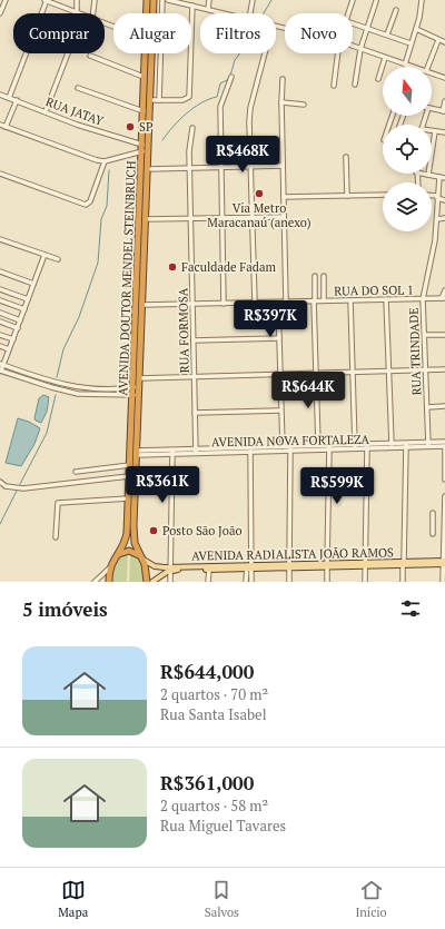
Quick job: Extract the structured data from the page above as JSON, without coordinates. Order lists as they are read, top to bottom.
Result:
{
  "streets": {
    "highway": ["AVENIDA DOUTOR MENDEL STEINBRUCH"],
    "main road": ["AVENIDA RADIALISTA JOÃO RAMOS"],
    "street": [
      "RUA JATAY",
      "RUA DO SOL 1",
      "RUA FORMOSA",
      "RUA TRINDADE",
      "AVENIDA NOVA FORTALEZA"
    ]
  },
  "crossings": [
    ["RUA JATAY", "AVENIDA DOUTOR MENDEL STEINBRUCH"],
    ["AVENIDA DOUTOR MENDEL STEINBRUCH", "RUA DO SOL 1"],
    ["AVENIDA DOUTOR MENDEL STEINBRUCH", "AVENIDA NOVA FORTALEZA"],
    ["AVENIDA DOUTOR MENDEL STEINBRUCH", "AVENIDA RADIALISTA JOÃO RAMOS"],
    ["RUA DO SOL 1", "RUA FORMOSA"],
    ["RUA DO SOL 1", "RUA TRINDADE"],
    ["RUA FORMOSA", "AVENIDA NOVA FORTALEZA"],
    ["RUA TRINDADE", "AVENIDA NOVA FORTALEZA"]
  ],
  "places": [
    "SP",
    "Via Metro Maracanaú (anexo)",
    "Faculdade Fadam",
    "Posto São João"
  ],
  "north": "top",
  "page": {
    "chip": [
      "Comprar",
      "Alugar",
      "Filtros",
      "Novo"
    ],
    "price": [
      "R$468K",
      "R$397K",
      "R$644K",
      "R$361K",
      "R$599K"
    ],
    "heading": "5 imóveis",
    "list": [
      {
        "name": "R$644,000",
        "note": "2 quartos · 70 m² · Rua Santa Isabel"
      },
      {
        "name": "R$361,000",
        "note": "2 quartos · 58 m² · Rua Miguel Tavares"
      }
    ],
    "tabs": ["Mapa", "Salvos", "Início"]
  }
}
